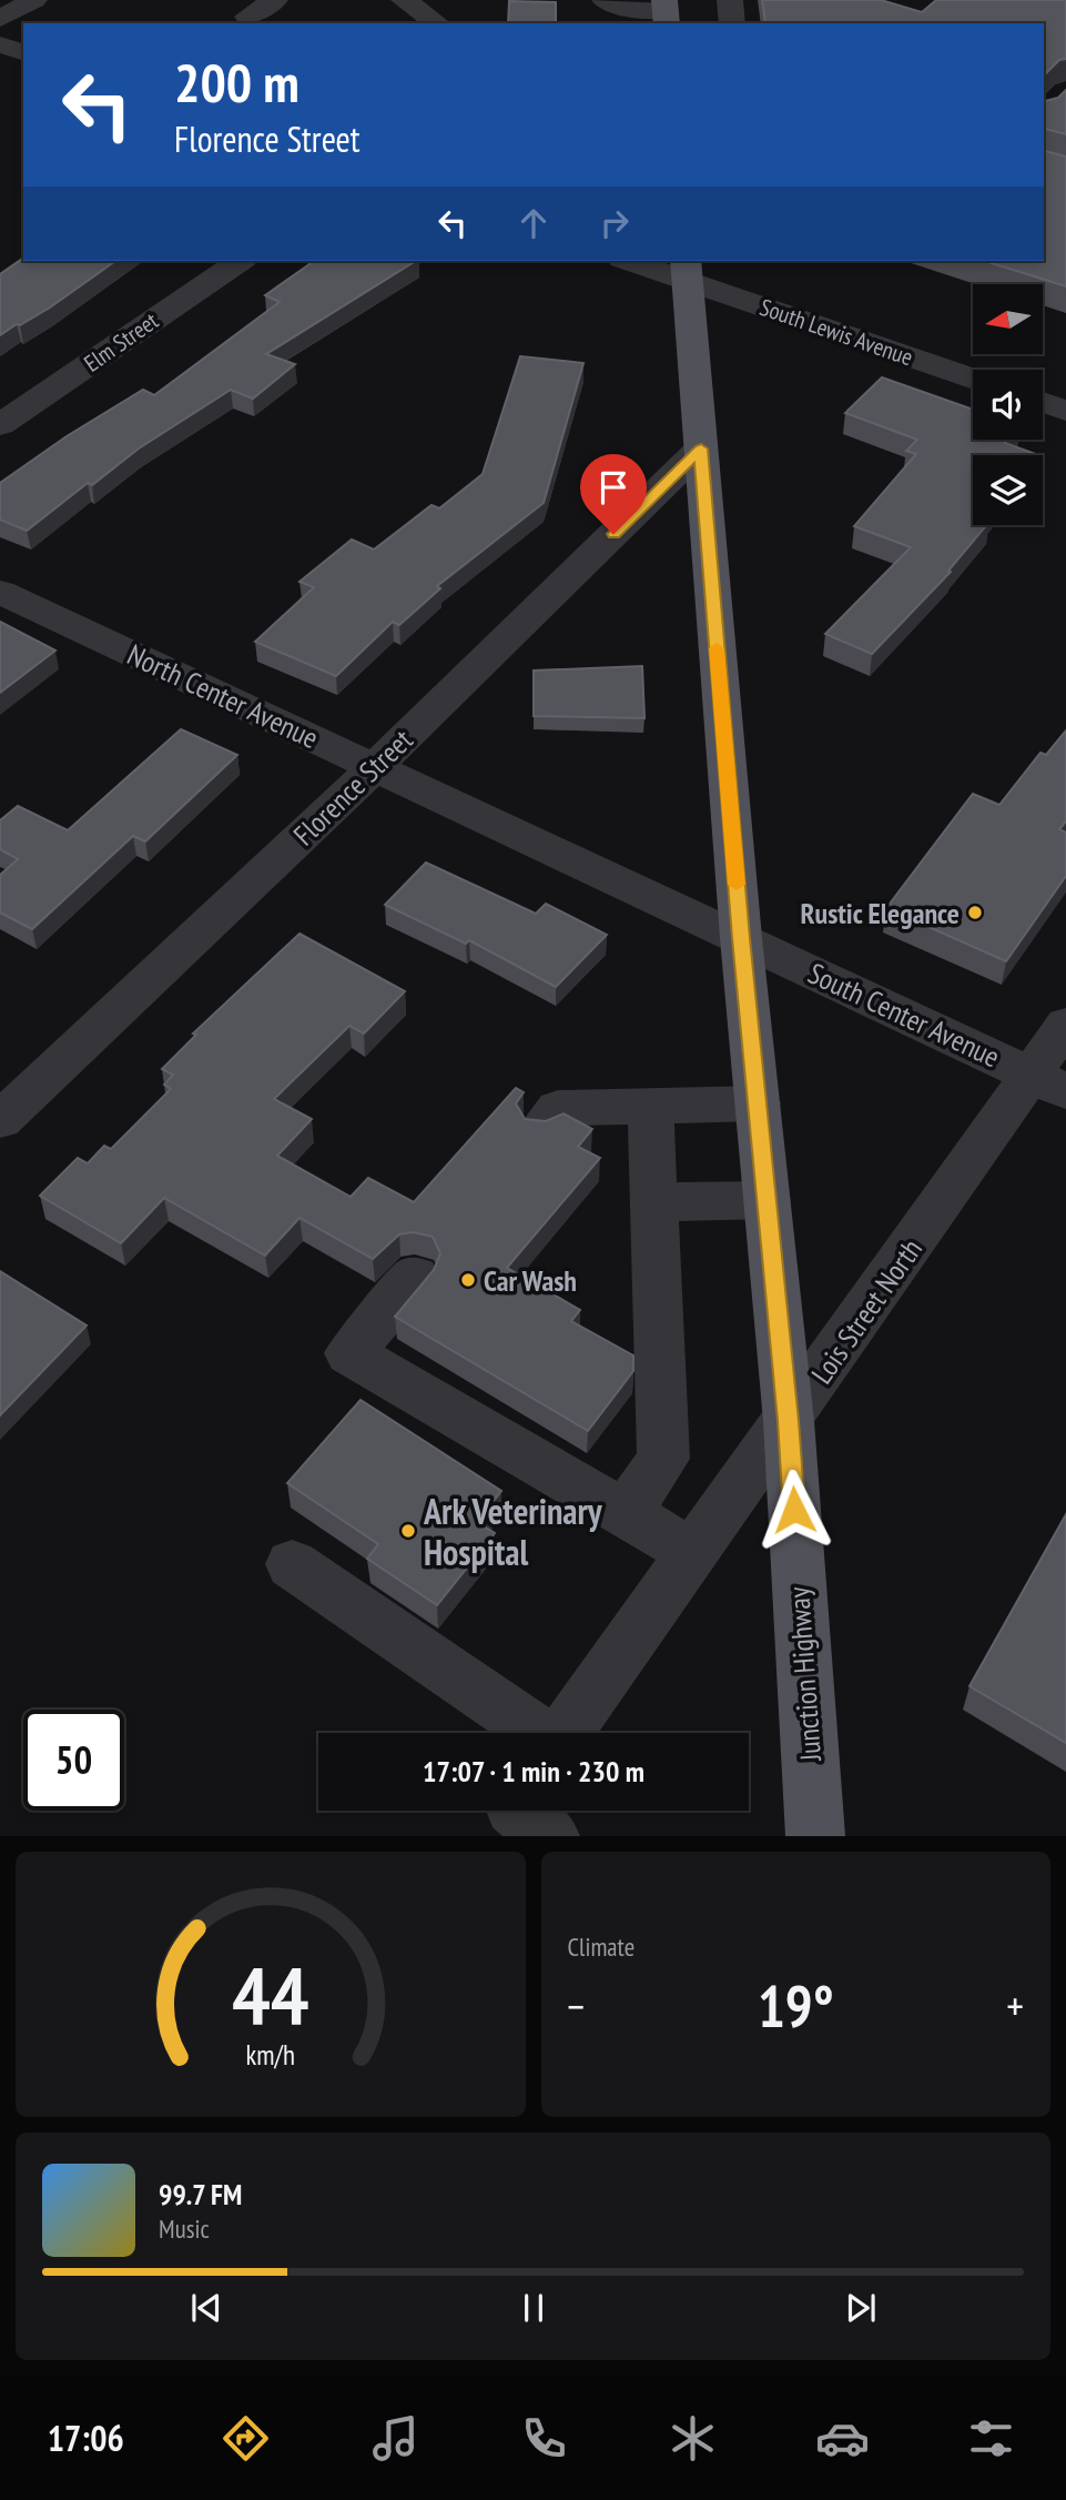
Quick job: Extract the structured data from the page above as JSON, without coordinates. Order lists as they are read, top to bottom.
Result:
{
  "streets": {
    "main road": ["Junction Highway"],
    "street": [
      "South Lewis Avenue",
      "Elm Street",
      "North Center Avenue",
      "Florence Street",
      "South Center Avenue",
      "Lois Street North"
    ]
  },
  "crossings": [
    ["South Lewis Avenue", "Junction Highway"],
    ["North Center Avenue", "Florence Street"],
    ["North Center Avenue", "South Center Avenue"],
    ["North Center Avenue", "Junction Highway"],
    ["Florence Street", "Junction Highway"],
    ["South Center Avenue", "Lois Street North"],
    ["South Center Avenue", "Junction Highway"],
    ["Lois Street North", "Junction Highway"]
  ],
  "places": ["Rustic Elegance", "Car Wash", "Ark Veterinary Hospital"],
  "north": "left",
  "page": {
    "turn": ["200 m", "Florence Street"],
    "limit": "50",
    "trip": "17:07 · 1 min · 230 m",
    "tile": "Climate",
    "heat": ["−", "19°", "+"],
    "song": ["99.7 FM", "Music"],
    "tabs": "17:06",
    "gauge": ["44", "km/h"]
  }
}
